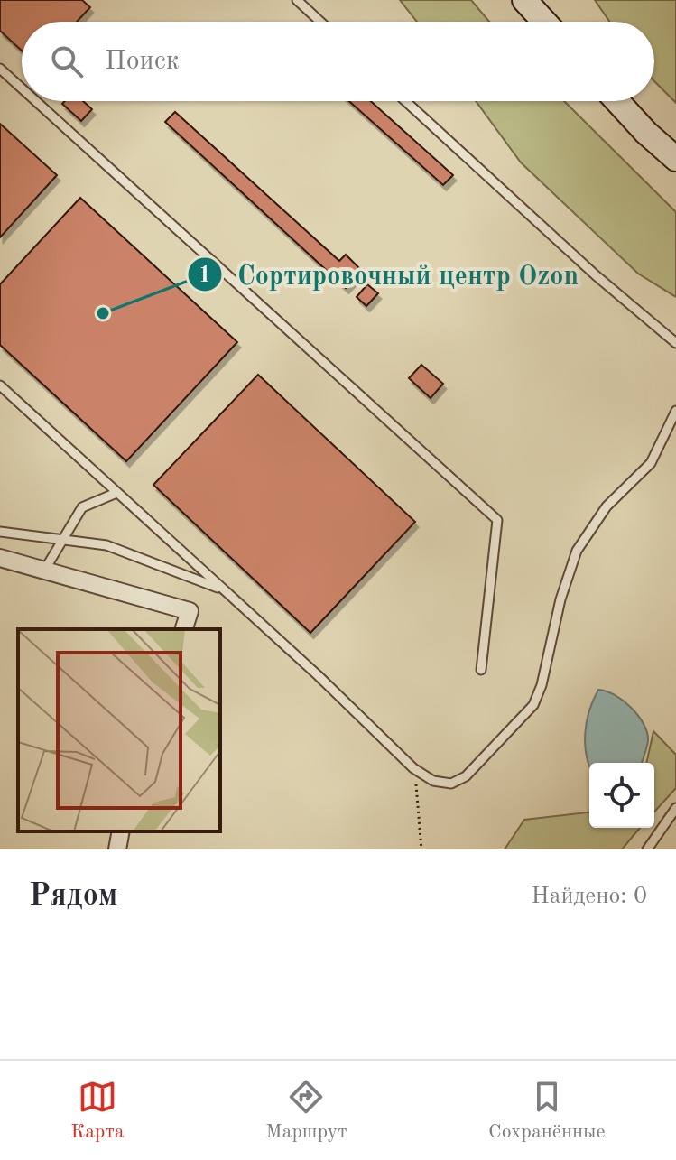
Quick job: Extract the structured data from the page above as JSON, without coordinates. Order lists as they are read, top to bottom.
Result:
{
  "places": ["Сортировочный центр Ozon"],
  "page": {
    "search": "Поиск",
    "heading": ["Рядом", "Найдено: 0"],
    "nav": ["Карта", "Маршрут", "Сохранённые"]
  }
}
